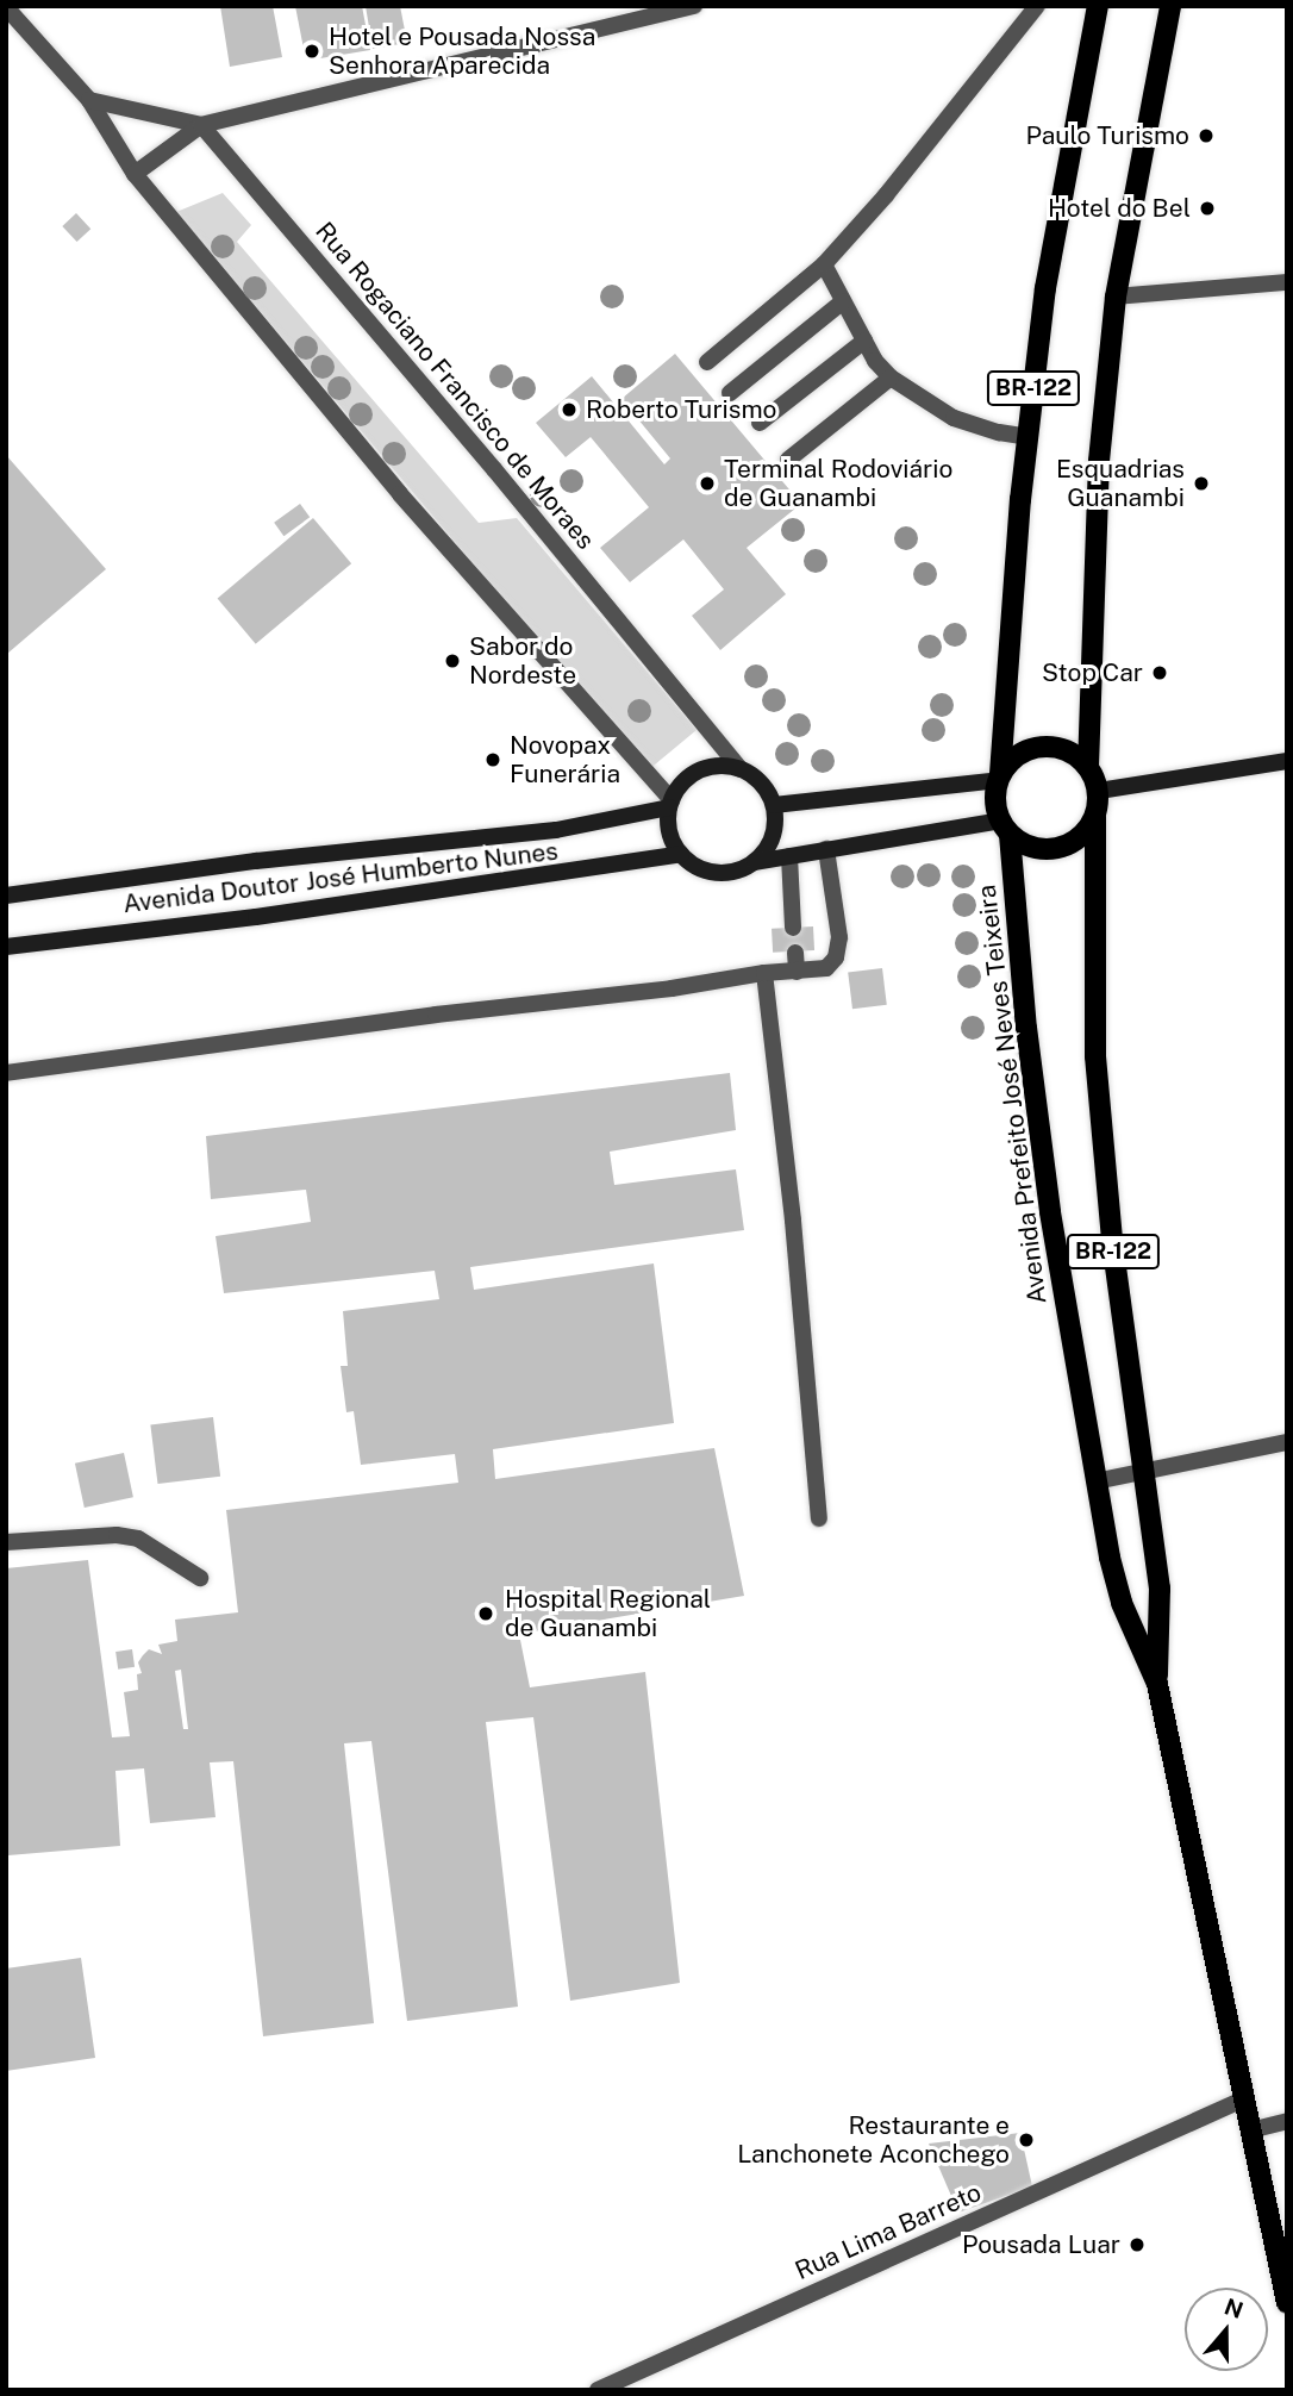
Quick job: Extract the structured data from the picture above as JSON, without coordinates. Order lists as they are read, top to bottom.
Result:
{
  "streets": {
    "main road": ["BR-122", "Avenida Doutor José Humberto Nunes", "Avenida Prefeito José Neves Teixeira"],
    "street": ["Rua Rogaciano Francisco de Moraes", "Rua Lima Barreto"]
  },
  "crossings": [
    ["Rua Rogaciano Francisco de Moraes", "Avenida Doutor José Humberto Nunes"],
    ["BR-122", "Avenida Prefeito José Neves Teixeira"],
    ["Avenida Prefeito José Neves Teixeira", "Rua Lima Barreto"]
  ],
  "places": [
    "Hotel e Pousada Nossa Senhora Aparecida",
    "Paulo Turismo",
    "Hotel do Bel",
    "Roberto Turismo",
    "Terminal Rodoviário de Guanambi",
    "Esquadrias Guanambi",
    "Sabor do Nordeste",
    "Stop Car",
    "Novopax Funerária",
    "Hospital Regional de Guanambi",
    "Restaurante e Lanchonete Aconchego",
    "Pousada Luar"
  ],
  "north": "top"
}
